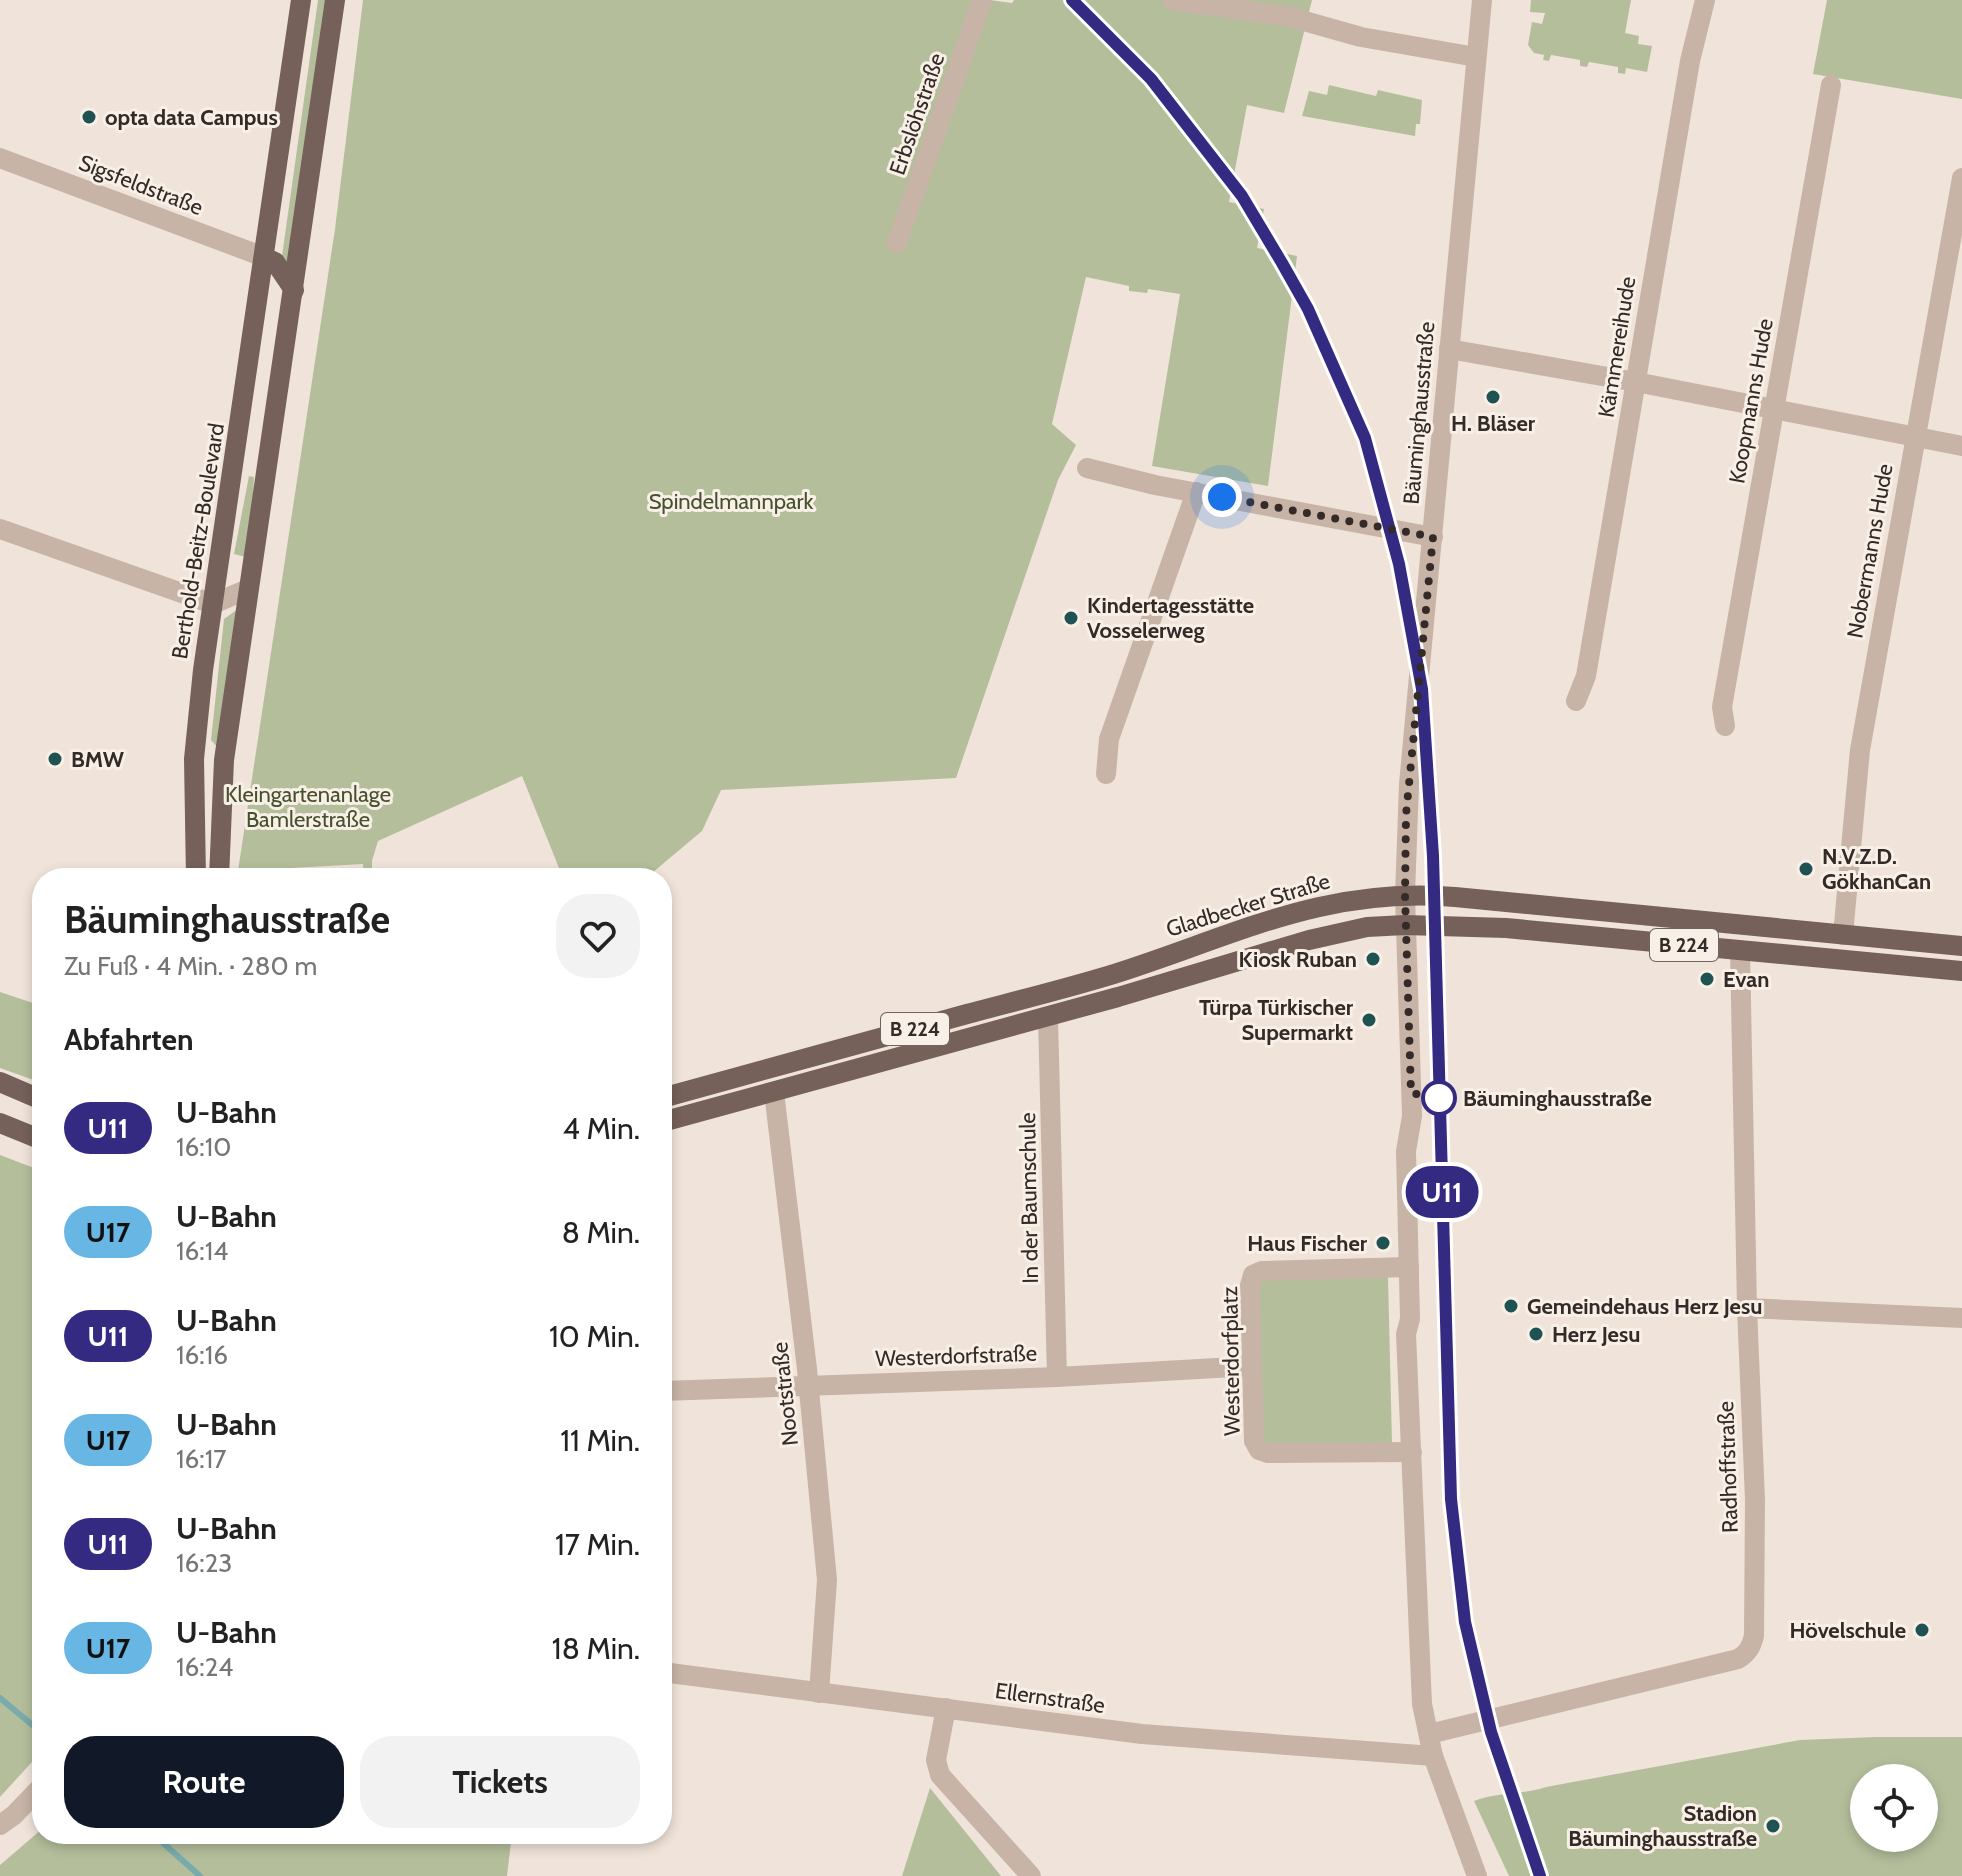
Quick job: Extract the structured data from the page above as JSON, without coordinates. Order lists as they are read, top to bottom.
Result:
{
  "streets": {
    "main road": ["Berthold-Beitz-Boulevard", "Gladbecker Straße", "B 224"],
    "street": [
      "Erbslöhstraße",
      "Sigsfeldstraße",
      "Kämmereihude",
      "Koopmanns Hude",
      "Bäuminghausstraße",
      "Nobermanns Hude",
      "In der Baumschule",
      "Westerdorfstraße",
      "Westerdorfplatz",
      "Nootstraße",
      "Radhoffstraße",
      "Ellernstraße"
    ]
  },
  "crossings": [
    ["Sigsfeldstraße", "Berthold-Beitz-Boulevard"],
    ["Bäuminghausstraße", "Gladbecker Straße"],
    ["Bäuminghausstraße", "B 224"],
    ["Bäuminghausstraße", "Westerdorfplatz"],
    ["Bäuminghausstraße", "Radhoffstraße"],
    ["Bäuminghausstraße", "Ellernstraße"],
    ["Nobermanns Hude", "Gladbecker Straße"],
    ["B 224", "In der Baumschule"],
    ["B 224", "Nootstraße"],
    ["B 224", "Radhoffstraße"],
    ["In der Baumschule", "Westerdorfstraße"],
    ["Westerdorfstraße", "Westerdorfplatz"],
    ["Westerdorfstraße", "Nootstraße"],
    ["Nootstraße", "Ellernstraße"]
  ],
  "parks": ["Spindelmannpark", "Kleingartenanlage Bamlerstraße"],
  "places": [
    "opta data Campus",
    "H. Bläser",
    "Kindertagesstätte Vosselerweg",
    "BMW",
    "N.V.Z.D. GökhanCan",
    "Kiosk Ruban",
    "Evan",
    "Türpa Türkischer Supermarkt",
    "Bäuminghausstraße",
    "Haus Fischer",
    "Gemeindehaus Herz Jesu",
    "Herz Jesu",
    "Hövelschule",
    "Stadion Bäuminghausstraße"
  ],
  "lines": ["metro line U11"],
  "page": {
    "on_map": "U11",
    "heading": [
      ["Bäuminghausstraße", "Zu Fuß · 4 Min. · 280 m"],
      "Abfahrten"
    ],
    "list": [
      {
        "mark": "U11",
        "name": "U-Bahn",
        "note": "16:10",
        "value": "4 Min."
      },
      {
        "mark": "U17",
        "name": "U-Bahn",
        "note": "16:14",
        "value": "8 Min."
      },
      {
        "mark": "U11",
        "name": "U-Bahn",
        "note": "16:16",
        "value": "10 Min."
      },
      {
        "mark": "U17",
        "name": "U-Bahn",
        "note": "16:17",
        "value": "11 Min."
      },
      {
        "mark": "U11",
        "name": "U-Bahn",
        "note": "16:23",
        "value": "17 Min."
      },
      {
        "mark": "U17",
        "name": "U-Bahn",
        "note": "16:24",
        "value": "18 Min."
      }
    ],
    "buttons": ["Route", "Tickets"]
  }
}
